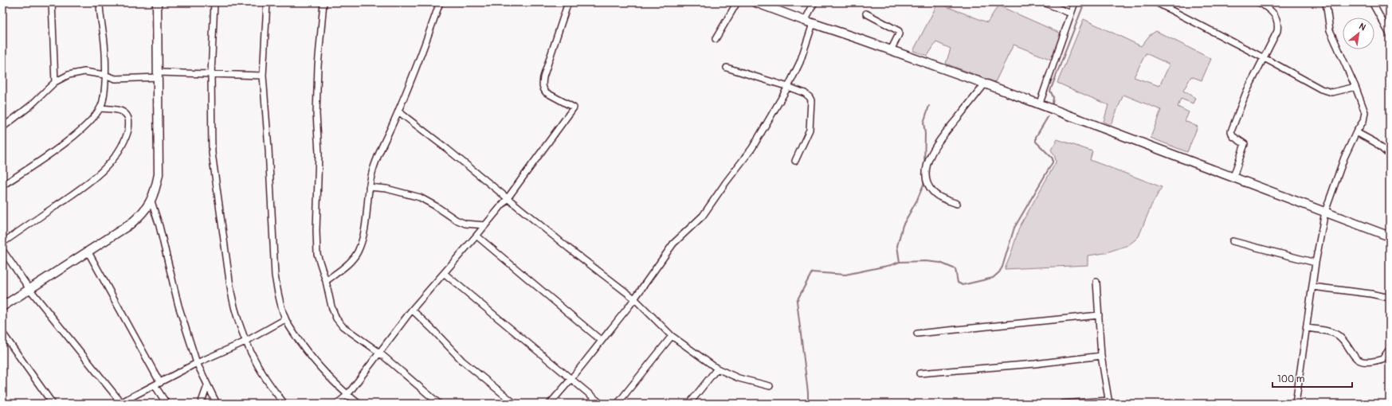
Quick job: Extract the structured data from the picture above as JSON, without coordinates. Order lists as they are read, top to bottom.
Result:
{
  "scale_bar": "100 m",
  "north": "top right"
}
